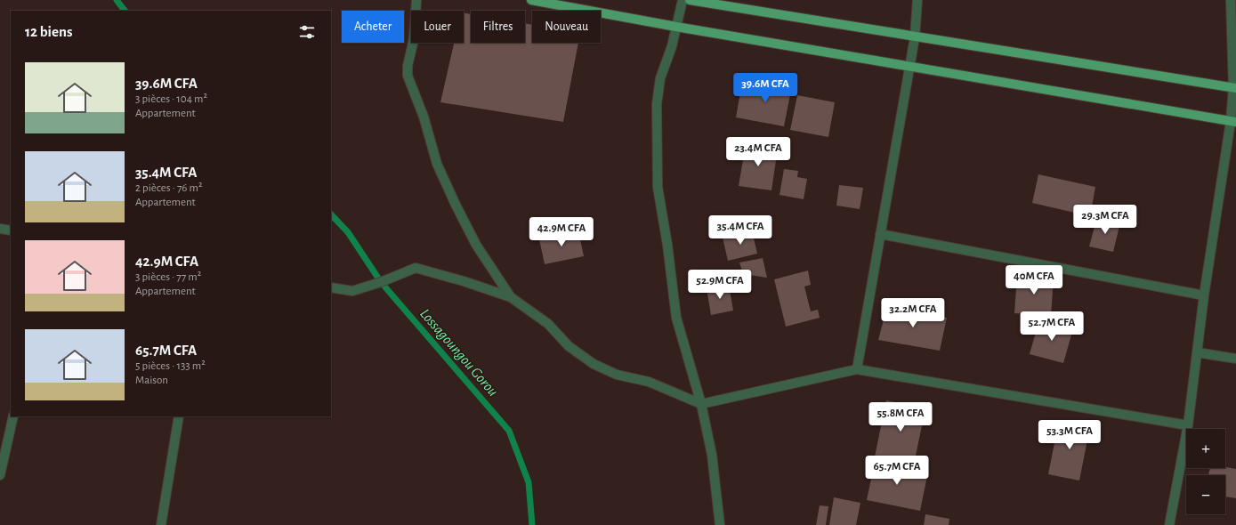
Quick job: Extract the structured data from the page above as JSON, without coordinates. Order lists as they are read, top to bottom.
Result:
{
  "water": ["Lossagoungou Gorou"],
  "page": {
    "chip": [
      "Acheter",
      "Louer",
      "Filtres",
      "Nouveau"
    ],
    "heading": "12 biens",
    "list": [
      {
        "name": "39.6M CFA",
        "note": "3 pièces · 104 m² · Appartement"
      },
      {
        "name": "35.4M CFA",
        "note": "2 pièces · 76 m² · Appartement"
      },
      {
        "name": "42.9M CFA",
        "note": "3 pièces · 77 m² · Appartement"
      },
      {
        "name": "65.7M CFA",
        "note": "5 pièces · 133 m² · Maison"
      }
    ],
    "price": [
      "39.6M CFA",
      "23.4M CFA",
      "29.3M CFA",
      "35.4M CFA",
      "42.9M CFA",
      "40M CFA",
      "52.9M CFA",
      "32.2M CFA",
      "52.7M CFA",
      "55.8M CFA",
      "53.3M CFA",
      "65.7M CFA"
    ],
    "map_buttons": ["+", "−"]
  }
}
